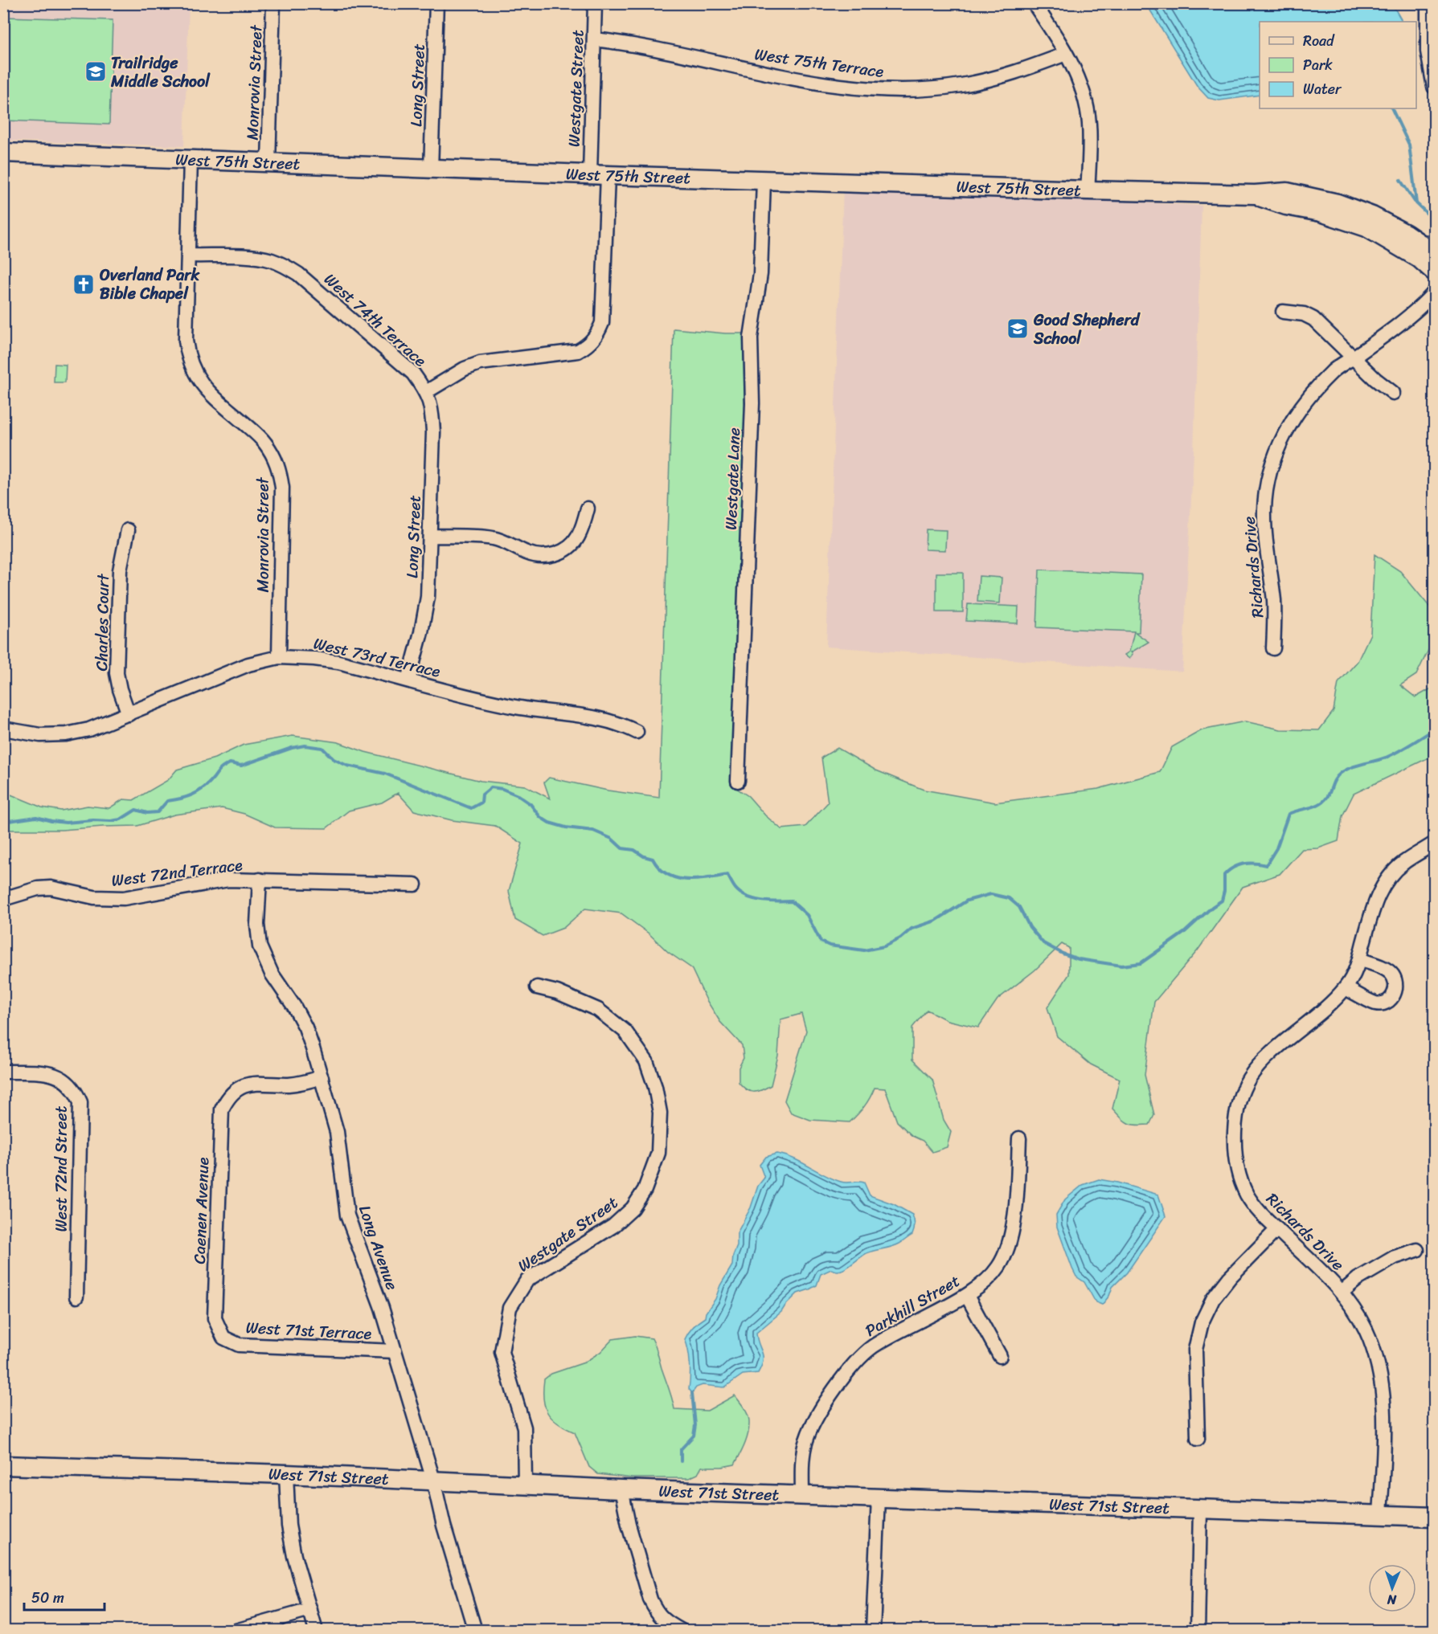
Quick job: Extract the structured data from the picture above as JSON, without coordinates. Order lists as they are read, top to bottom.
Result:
{
  "streets": {
    "main road": ["West 75th Street", "West 71st Street"],
    "street": [
      "West 75th Terrace",
      "Monrovia Street",
      "Long Street",
      "Westgate Street",
      "West 74th Terrace",
      "Westgate Lane",
      "Richards Drive",
      "Charles Court",
      "West 73rd Terrace",
      "West 72nd Terrace",
      "West 72nd Street",
      "Caenen Avenue",
      "Long Avenue",
      "Parkhill Street",
      "West 71st Terrace"
    ]
  },
  "crossings": [
    ["West 75th Terrace", "Westgate Street"],
    ["Monrovia Street", "West 75th Street"],
    ["Monrovia Street", "West 74th Terrace"],
    ["Monrovia Street", "West 73rd Terrace"],
    ["Long Street", "West 75th Street"],
    ["Long Street", "West 74th Terrace"],
    ["Long Street", "West 73rd Terrace"],
    ["Westgate Street", "West 75th Street"],
    ["Westgate Street", "West 74th Terrace"],
    ["Westgate Street", "West 71st Street"],
    ["West 75th Street", "West 74th Terrace"],
    ["West 75th Street", "Westgate Lane"],
    ["Richards Drive", "West 71st Street"],
    ["Charles Court", "West 73rd Terrace"],
    ["West 72nd Terrace", "Long Avenue"],
    ["Caenen Avenue", "Long Avenue"],
    ["Caenen Avenue", "West 71st Terrace"],
    ["Long Avenue", "West 71st Terrace"],
    ["Long Avenue", "West 71st Street"],
    ["Parkhill Street", "West 71st Street"]
  ],
  "places": {
    "school or university": ["Trailridge Middle School", "Good Shepherd School"],
    "church": ["Overland Park Bible Chapel"]
  },
  "legend": ["Road", "Park", "Water"],
  "scale_bar": "50 m",
  "north": "bottom"
}
